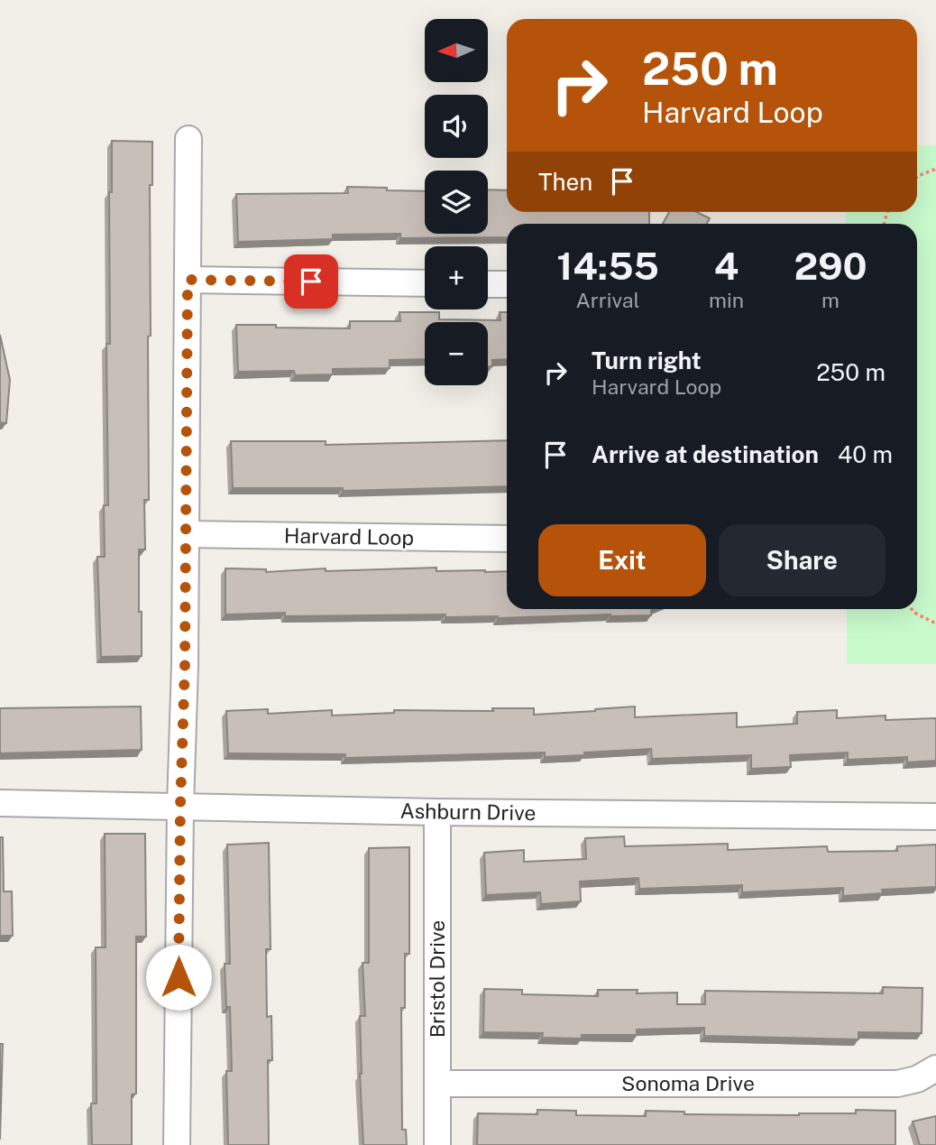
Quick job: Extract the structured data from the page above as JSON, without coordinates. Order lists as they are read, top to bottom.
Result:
{
  "streets": {
    "street": [
      "Harvard Loop",
      "Ashburn Drive",
      "Bristol Drive",
      "Sonoma Drive"
    ]
  },
  "crossings": [
    ["Ashburn Drive", "Bristol Drive"],
    ["Bristol Drive", "Sonoma Drive"]
  ],
  "north": "left",
  "page": {
    "map_buttons": ["+", "−"],
    "turn": ["250 m", "Harvard Loop"],
    "then": "Then",
    "eta": [
      "14:55",
      "Arrival",
      "4",
      "min",
      "290",
      "m"
    ],
    "list": [
      {
        "name": "Turn right",
        "note": "Harvard Loop",
        "value": "250 m"
      },
      {
        "name": "Arrive at destination",
        "value": "40 m"
      }
    ],
    "buttons": ["Exit", "Share"]
  }
}
